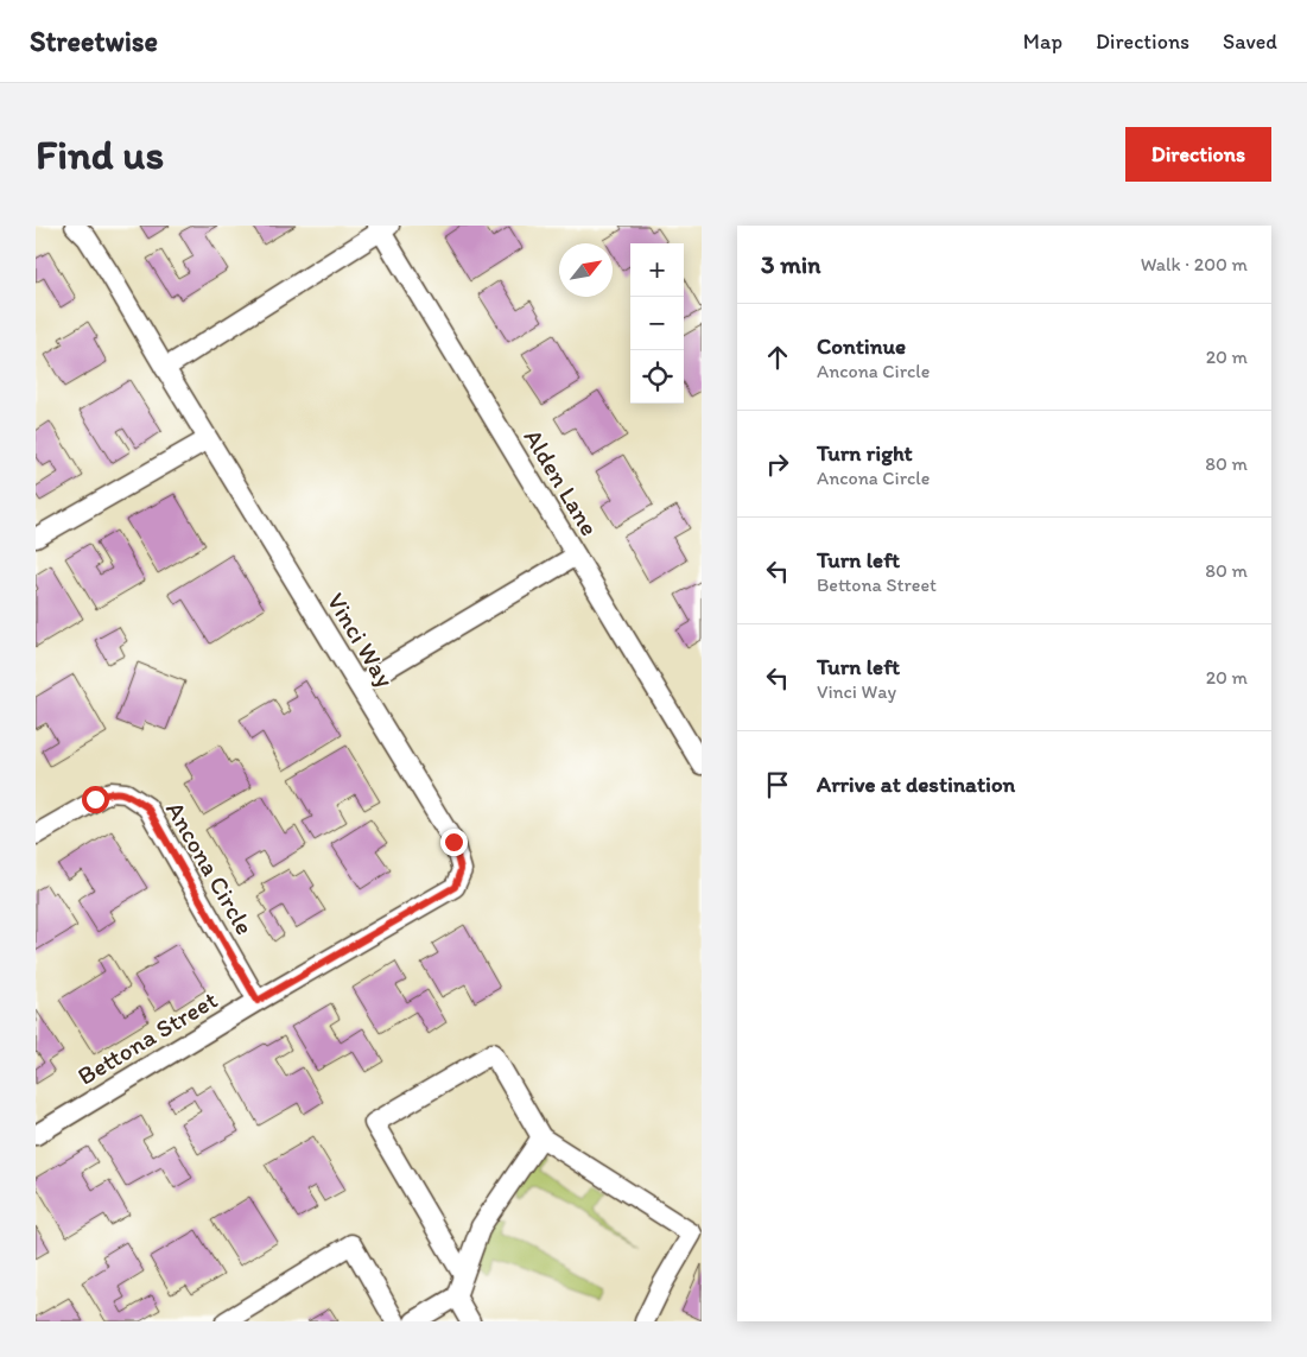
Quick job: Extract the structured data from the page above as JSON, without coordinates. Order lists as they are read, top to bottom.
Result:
{
  "streets": {
    "street": [
      "Alden Lane",
      "Vinci Way",
      "Ancona Circle",
      "Bettona Street"
    ]
  },
  "crossings": [
    ["Vinci Way", "Bettona Street"],
    ["Ancona Circle", "Bettona Street"]
  ],
  "north": "top right",
  "page": {
    "header": "Streetwise",
    "nav": ["Map", "Directions", "Saved"],
    "buttons": "Directions",
    "title": "Find us",
    "heading": ["3 min", "Walk · 200 m"],
    "map_buttons": ["+", "−"],
    "list": [
      ["Continue", "Ancona Circle", "20 m"],
      ["Turn right", "Ancona Circle", "80 m"],
      ["Turn left", "Bettona Street", "80 m"],
      ["Turn left", "Vinci Way", "20 m"],
      "Arrive at destination"
    ]
  }
}
